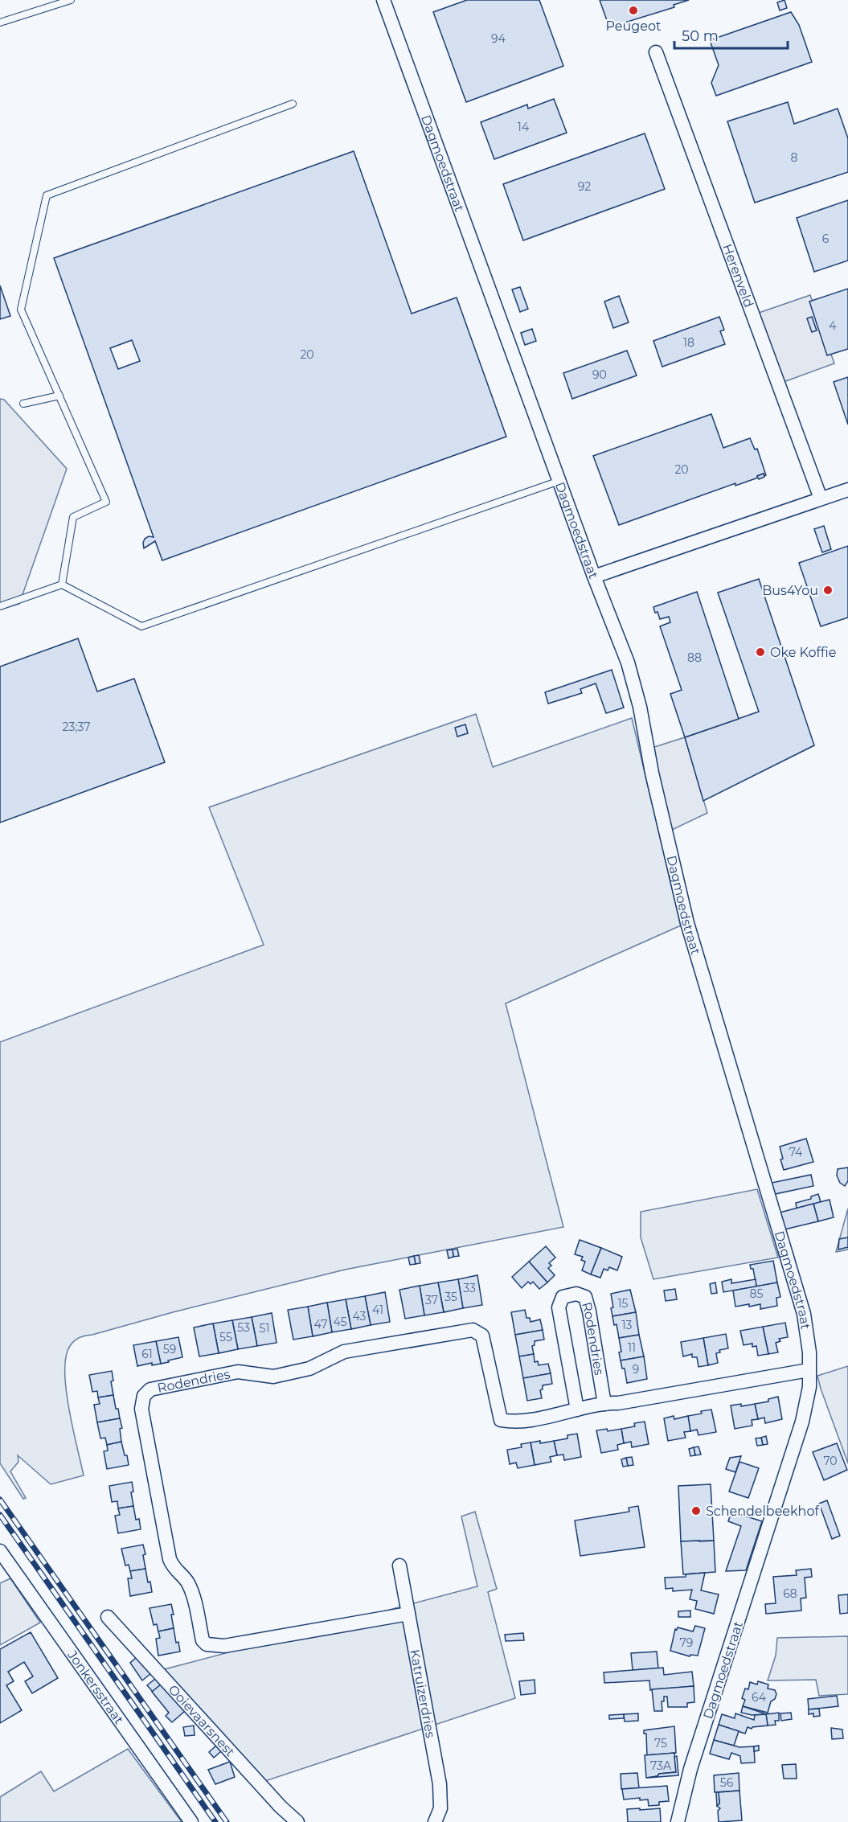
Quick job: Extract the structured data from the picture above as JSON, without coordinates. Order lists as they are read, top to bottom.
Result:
{
  "streets": {
    "street": [
      "Dagmoedstraat",
      "Herenveld",
      "Rodendries",
      "Jonkersstraat",
      "Katruizerdries",
      "Ooievaarsnest"
    ]
  },
  "crossings": [
    ["Dagmoedstraat", "Rodendries"],
    ["Rodendries", "Katruizerdries"]
  ],
  "places": [
    "Peugeot",
    "Bus4You",
    "Oke Koffie",
    "Schendelbeekhof"
  ],
  "house_numbers": [
    "94",
    "14",
    "8",
    "92",
    "6",
    "4",
    "18",
    "20",
    "90",
    "20",
    "88",
    "23;37",
    "74",
    "33",
    "85",
    "35",
    "37",
    "15",
    "41",
    "43",
    "45",
    "47",
    "13",
    "53",
    "51",
    "55",
    "11",
    "59",
    "61",
    "9",
    "70",
    "68",
    "79",
    "64",
    "75",
    "73A",
    "56"
  ],
  "scale_bar": "50 m"
}
